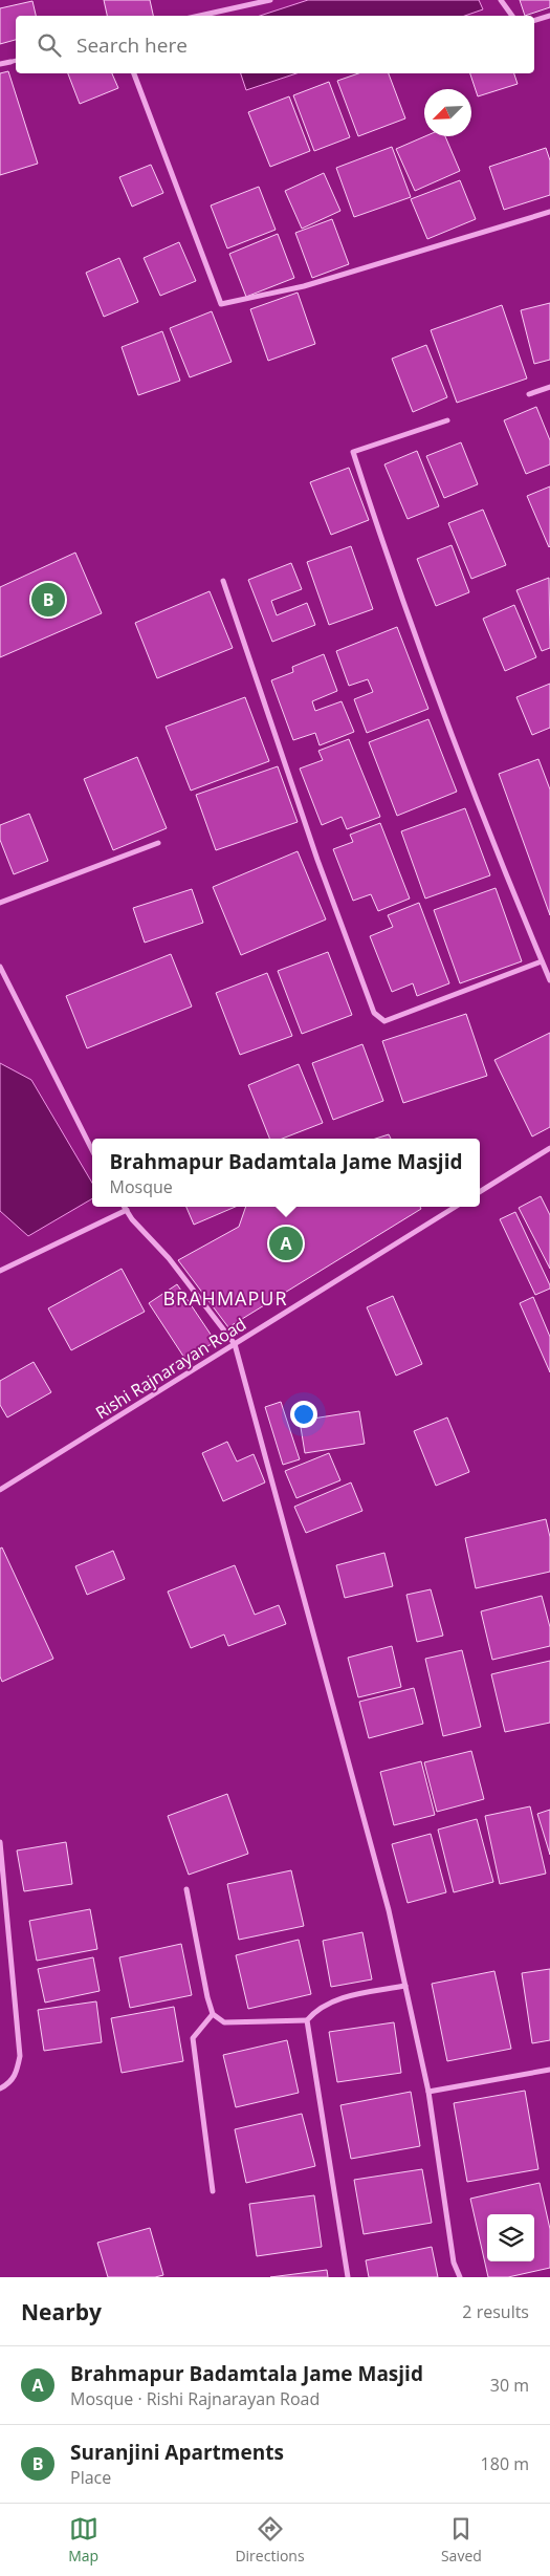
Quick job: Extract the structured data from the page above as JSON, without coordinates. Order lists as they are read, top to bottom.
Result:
{
  "streets": {
    "street": ["Rishi Rajnarayan Road"]
  },
  "districts": ["BRAHMAPUR"],
  "north": "bottom left",
  "page": {
    "search": "Search here",
    "pins": ["B", "A"],
    "popup": ["Brahmapur Badamtala Jame Masjid", "Mosque"],
    "heading": ["Nearby", "2 results"],
    "list": [
      {
        "mark": "A",
        "name": "Brahmapur Badamtala Jame Masjid",
        "note": "Mosque · Rishi Rajnarayan Road",
        "value": "30 m"
      },
      {
        "mark": "B",
        "name": "Suranjini Apartments",
        "note": "Place",
        "value": "180 m"
      }
    ],
    "nav": ["Map", "Directions", "Saved"]
  }
}
